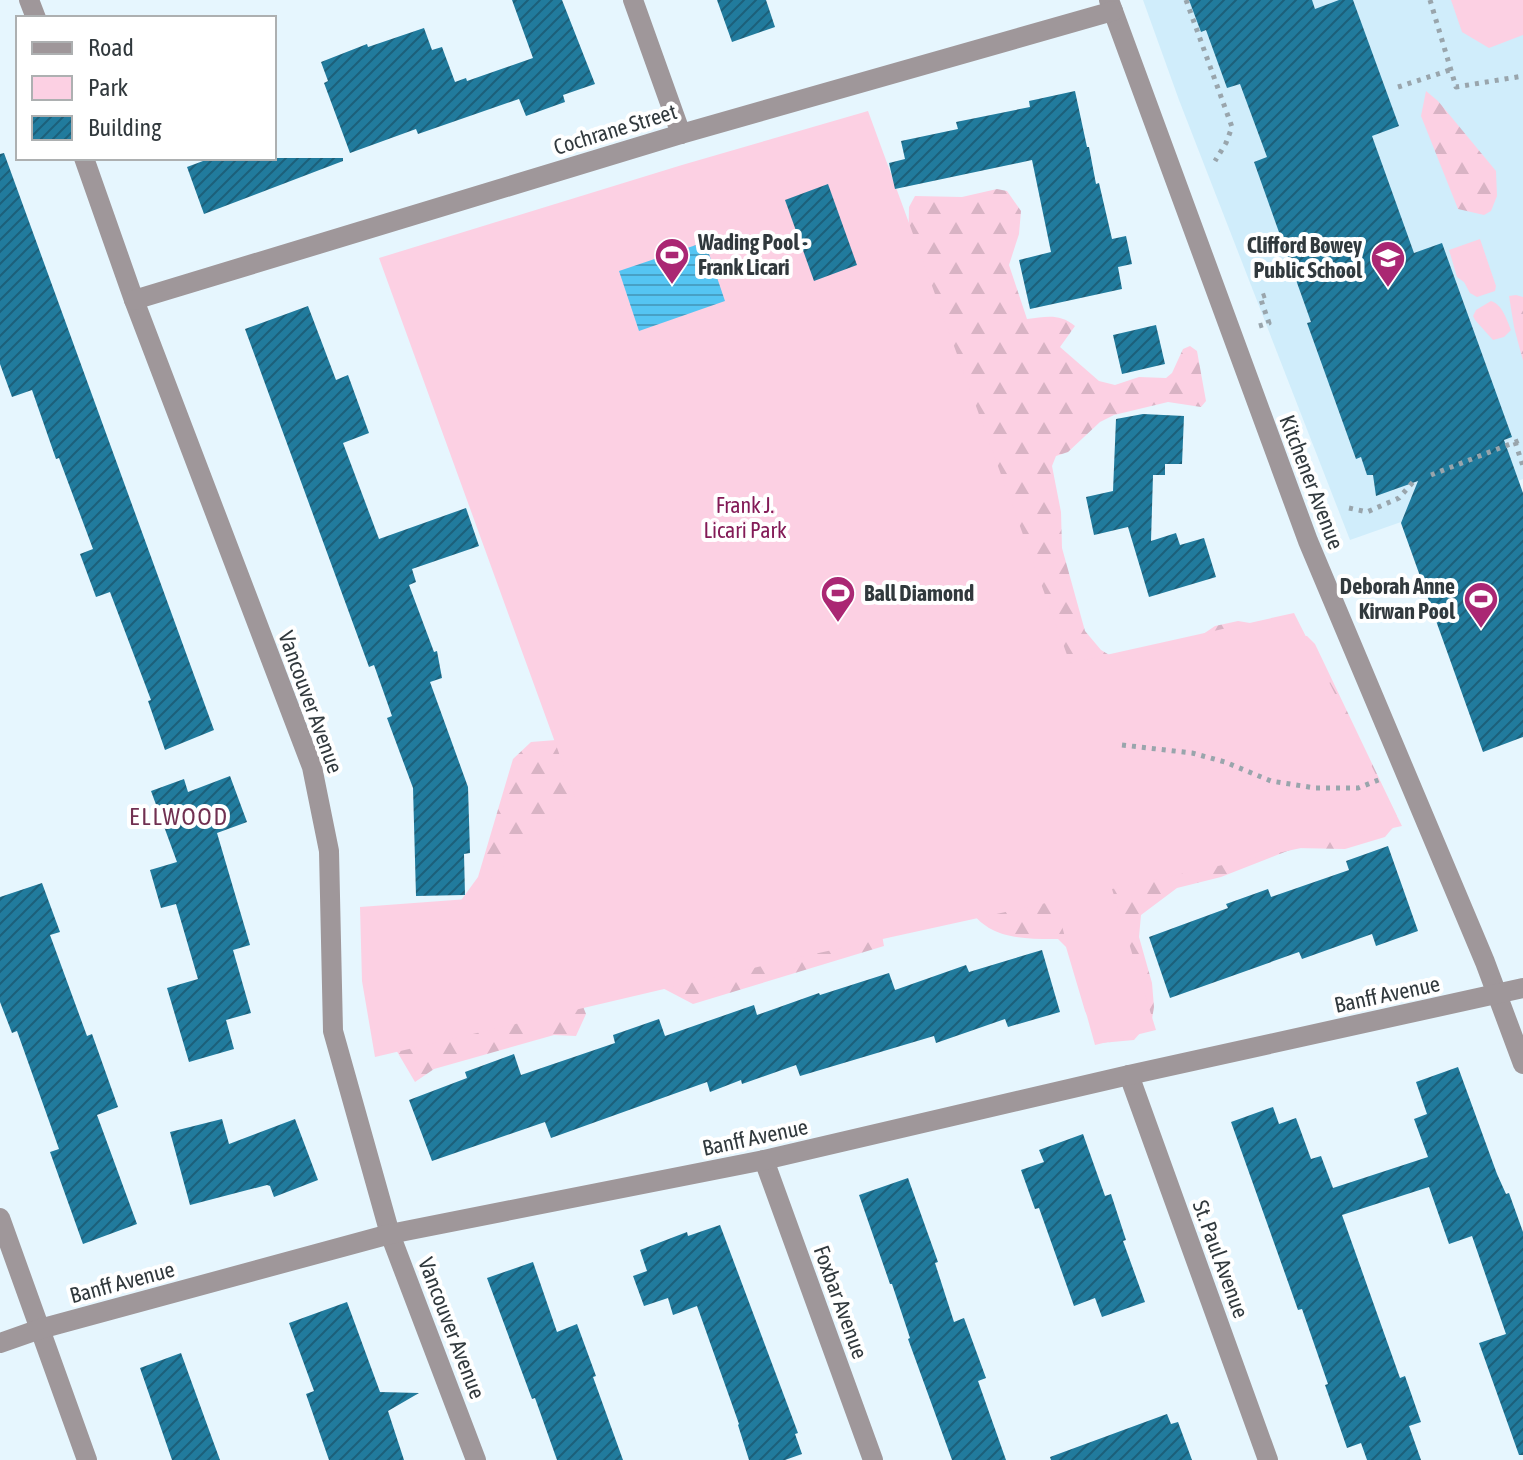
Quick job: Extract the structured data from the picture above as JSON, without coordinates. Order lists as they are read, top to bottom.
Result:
{
  "streets": {
    "street": [
      "Cochrane Street",
      "Kitchener Avenue",
      "Vancouver Avenue",
      "Banff Avenue",
      "St. Paul Avenue",
      "Foxbar Avenue"
    ]
  },
  "crossings": [
    ["Cochrane Street", "Kitchener Avenue"],
    ["Cochrane Street", "Vancouver Avenue"],
    ["Kitchener Avenue", "Banff Avenue"],
    ["Vancouver Avenue", "Banff Avenue"],
    ["Banff Avenue", "St. Paul Avenue"],
    ["Banff Avenue", "Foxbar Avenue"]
  ],
  "districts": ["ELLWOOD"],
  "parks": ["Frank J. Licari Park"],
  "places": {
    "sports": ["Wading Pool - Frank Licari", "Ball Diamond", "Deborah Anne Kirwan Pool"],
    "school or university": ["Clifford Bowey Public School"]
  },
  "legend": ["Road", "Park", "Building"]
}
